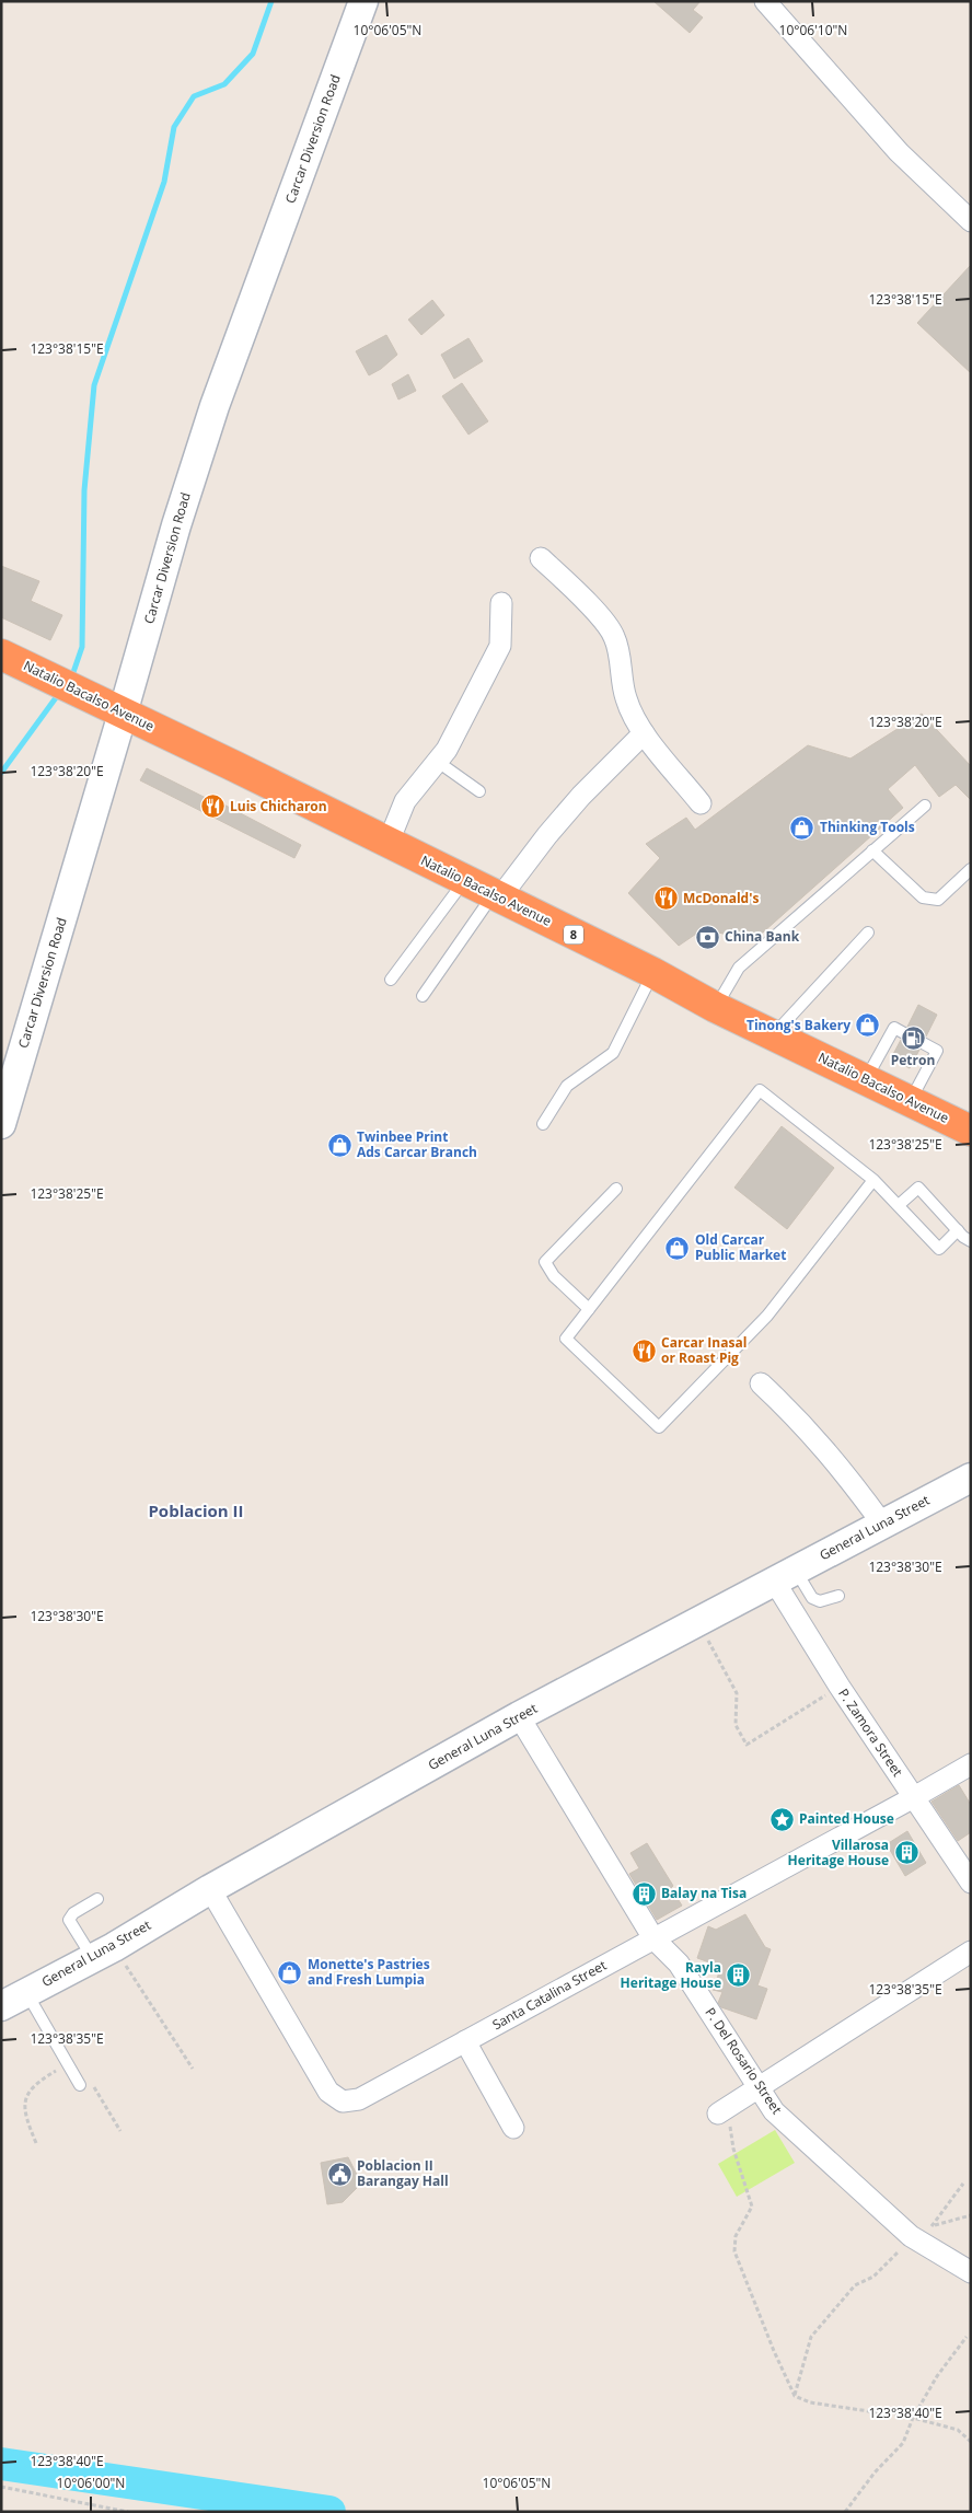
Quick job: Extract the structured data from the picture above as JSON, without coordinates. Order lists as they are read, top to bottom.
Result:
{
  "streets": {
    "highway": ["Natalio Bacalso Avenue", "8"],
    "main road": ["Carcar Diversion Road", "General Luna Street"],
    "street": ["P. Zamora Street", "Santa Catalina Street", "P. Del Rosario Street"]
  },
  "crossings": [
    ["Carcar Diversion Road", "Natalio Bacalso Avenue"],
    ["General Luna Street", "P. Zamora Street"],
    ["General Luna Street", "Santa Catalina Street"],
    ["General Luna Street", "P. Del Rosario Street"],
    ["P. Zamora Street", "Santa Catalina Street"],
    ["Santa Catalina Street", "P. Del Rosario Street"]
  ],
  "districts": ["Poblacion II"],
  "places": {
    "restaurant": ["Luis Chicharon", "McDonald's", "Carcar Inasal or Roast Pig"],
    "shop": [
      "Thinking Tools",
      "Tinong's Bakery",
      "Twinbee Print Ads Carcar Branch",
      "Old Carcar Public Market",
      "Monette's Pastries and Fresh Lumpia"
    ],
    "bank": ["China Bank"],
    "fuel station": ["Petron"],
    "place": ["Painted House"],
    "building": ["Villarosa Heritage House", "Balay na Tisa", "Rayla Heritage House"],
    "public building": ["Poblacion II Barangay Hall"]
  },
  "coordinates": [
    "10°06'05\"N",
    "10°06'10\"N",
    "123°38'15\"E",
    "123°38'20\"E",
    "123°38'25\"E",
    "123°38'30\"E",
    "123°38'35\"E",
    "123°38'40\"E",
    "10°06'00\"N"
  ]
}
